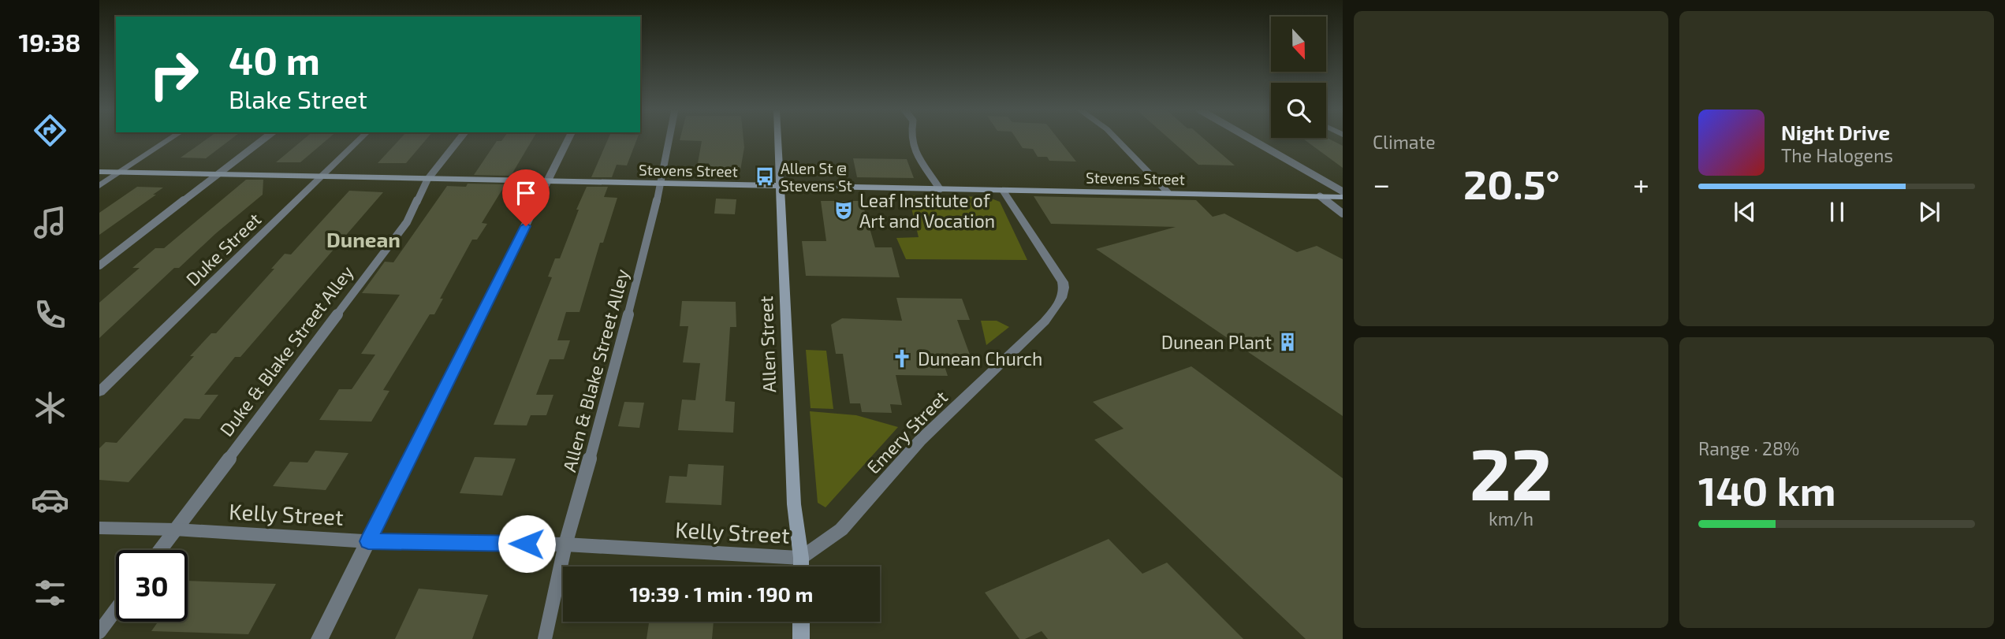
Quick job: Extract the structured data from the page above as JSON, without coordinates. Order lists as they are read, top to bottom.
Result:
{
  "streets": {
    "street": [
      "Stevens Street",
      "Duke Street",
      "Allen Street",
      "Emery Street",
      "Kelly Street"
    ],
    "lane": ["Duke & Blake Street Alley", "Allen & Blake Street Alley"]
  },
  "crossings": [
    ["Stevens Street", "Duke Street"],
    ["Stevens Street", "Allen Street"],
    ["Stevens Street", "Duke & Blake Street Alley"],
    ["Stevens Street", "Allen & Blake Street Alley"],
    ["Stevens Street", "Emery Street"],
    ["Allen Street", "Emery Street"],
    ["Allen Street", "Kelly Street"],
    ["Duke & Blake Street Alley", "Kelly Street"],
    ["Allen & Blake Street Alley", "Kelly Street"],
    ["Emery Street", "Kelly Street"]
  ],
  "districts": ["Dunean"],
  "places": {
    "bus stop": ["Allen St @ Stevens St"],
    "theatre": ["Leaf Institute of Art and Vocation"],
    "building": ["Dunean Plant"],
    "church": ["Dunean Church"]
  },
  "north": "bottom",
  "page": {
    "tabs": "19:38",
    "tile": [
      "Climate",
      ["22", "km/h"],
      ["Range · 28%", "140 km"]
    ],
    "turn": ["40 m", "Blake Street"],
    "song": ["Night Drive", "The Halogens"],
    "heat": ["−", "20.5°", "+"],
    "limit": "30",
    "trip": "19:39 · 1 min · 190 m"
  }
}
